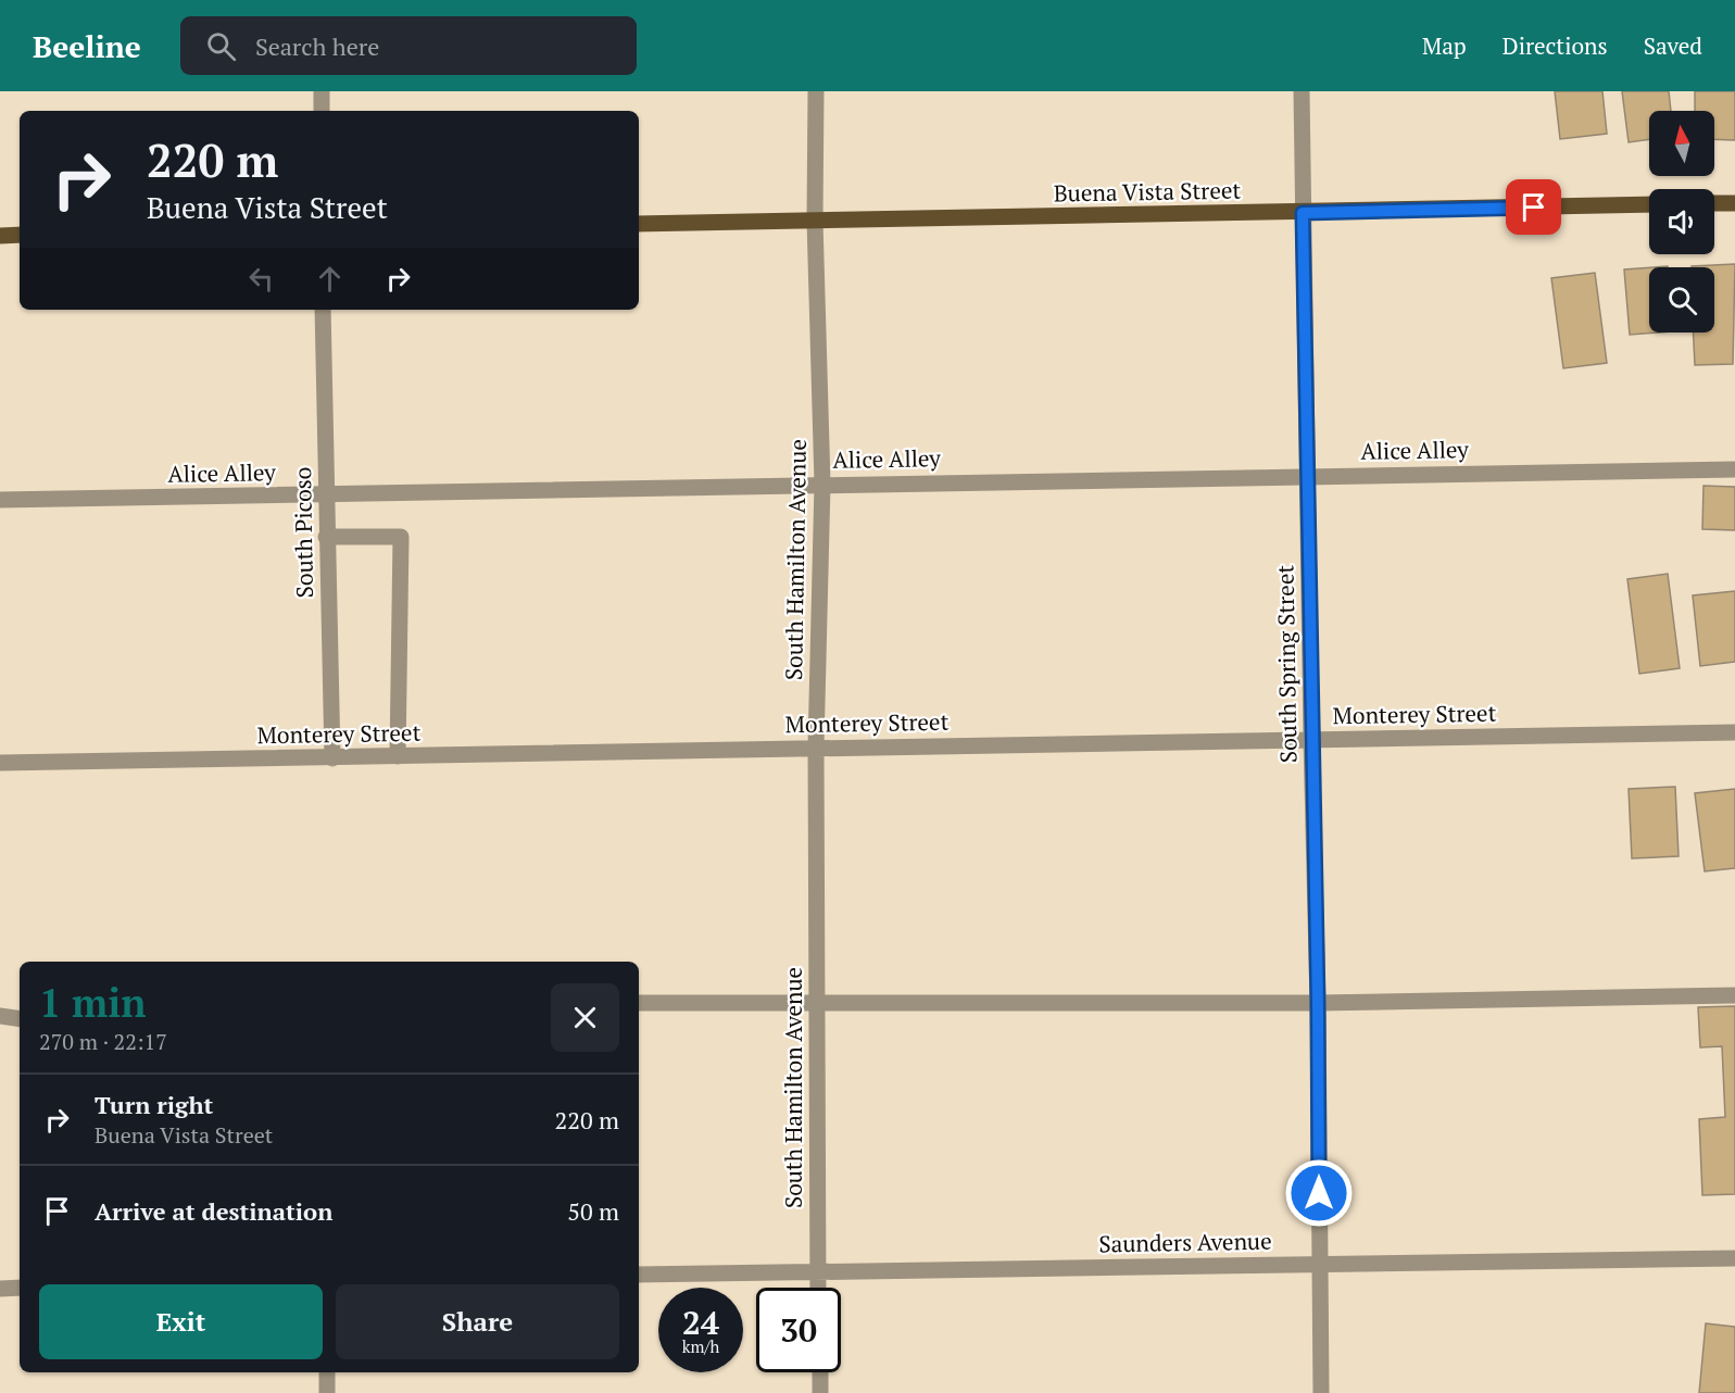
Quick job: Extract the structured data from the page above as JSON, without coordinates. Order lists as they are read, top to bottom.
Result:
{
  "streets": {
    "main road": ["Buena Vista Street"],
    "street": [
      "Alice Alley",
      "South Picoso",
      "South Hamilton Avenue",
      "South Spring Street",
      "Monterey Street",
      "Saunders Avenue"
    ]
  },
  "crossings": [
    ["Buena Vista Street", "South Hamilton Avenue"],
    ["Buena Vista Street", "South Spring Street"],
    ["Alice Alley", "South Picoso"],
    ["Alice Alley", "South Hamilton Avenue"],
    ["Alice Alley", "South Spring Street"],
    ["South Picoso", "Monterey Street"],
    ["South Hamilton Avenue", "Monterey Street"],
    ["South Hamilton Avenue", "Saunders Avenue"],
    ["South Spring Street", "Monterey Street"],
    ["South Spring Street", "Saunders Avenue"]
  ],
  "north": "top",
  "page": {
    "header": "Beeline",
    "search": "Search here",
    "nav": ["Map", "Directions", "Saved"],
    "turn": ["220 m", "Buena Vista Street"],
    "heading": ["1 min", "270 m · 22:17"],
    "list": [
      {
        "name": "Turn right",
        "note": "Buena Vista Street",
        "value": "220 m"
      },
      {
        "name": "Arrive at destination",
        "value": "50 m"
      }
    ],
    "buttons": ["Exit", "Share"],
    "speed": "24 km/h",
    "limit": "30"
  }
}
